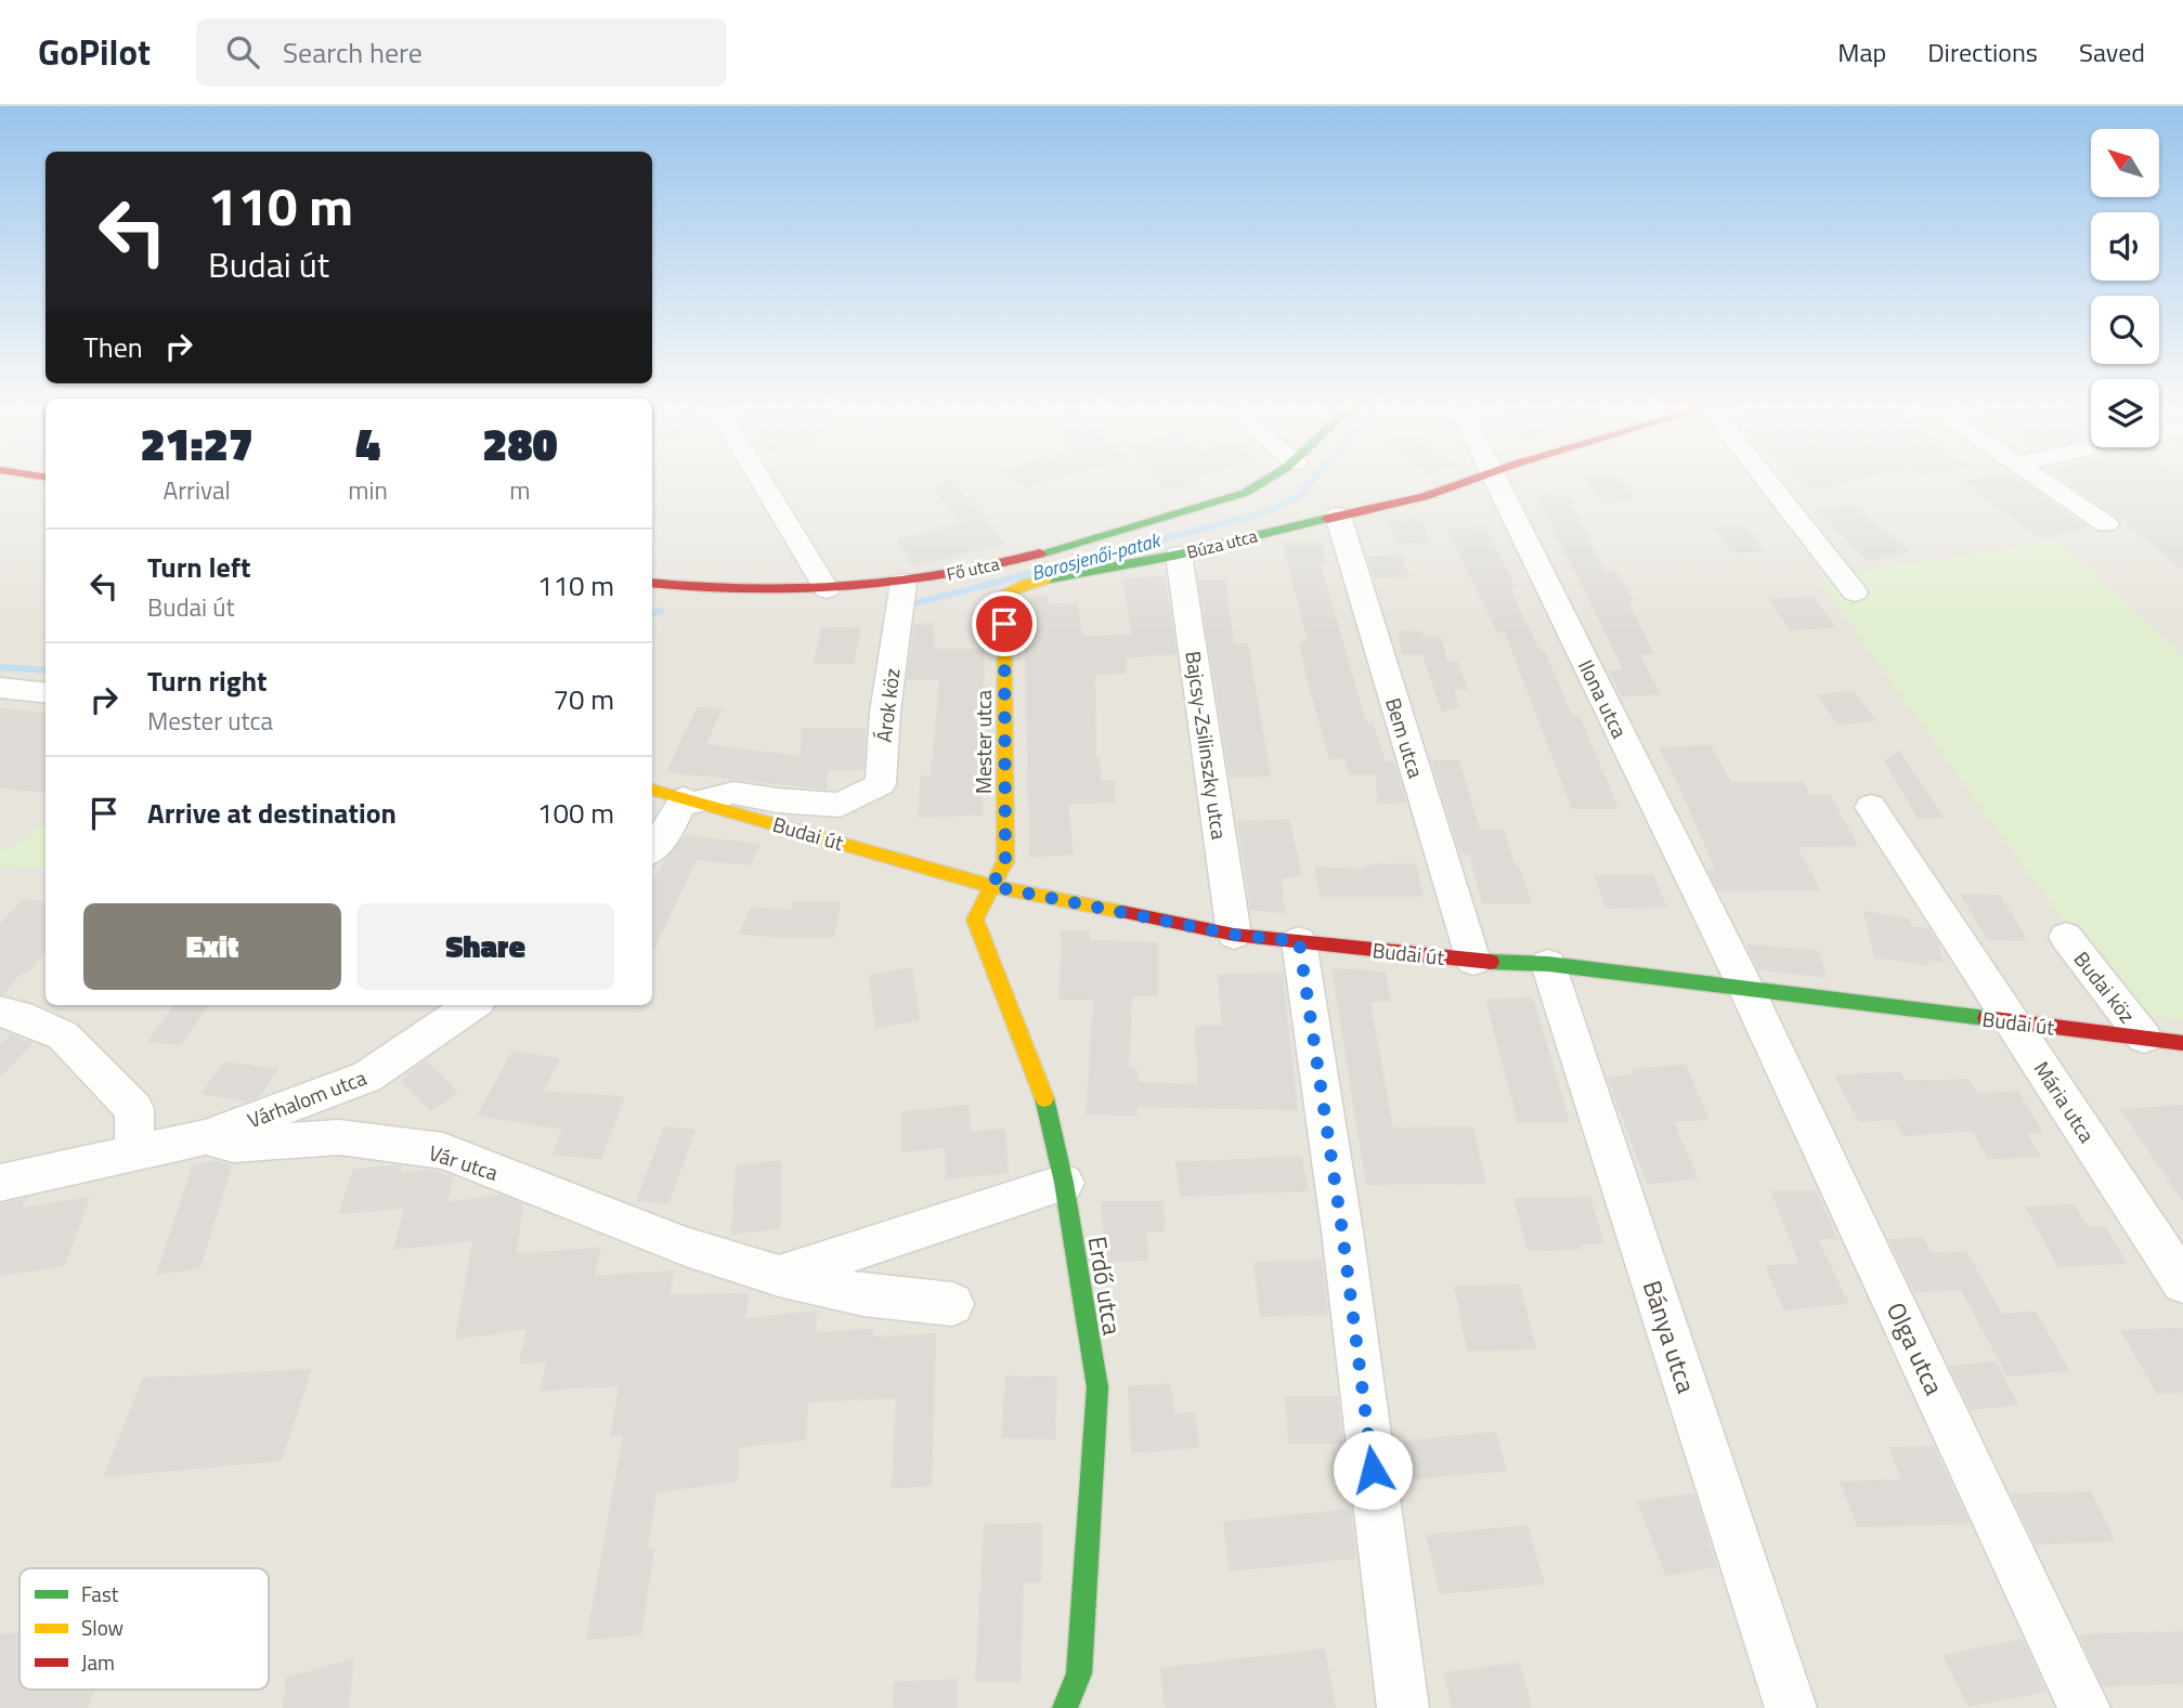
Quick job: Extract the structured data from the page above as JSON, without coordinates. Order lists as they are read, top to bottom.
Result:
{
  "streets": {
    "street": [
      "Búza utca",
      "Fő utca",
      "Ilona utca",
      "Árok köz",
      "Bem utca",
      "Mester utca",
      "Bajcsy-Zsilinszky utca",
      "Budai út",
      "Budai köz",
      "Várhalom utca",
      "Mária utca",
      "Vár utca",
      "Erdő utca",
      "Bánya utca",
      "Olga utca"
    ]
  },
  "crossings": [
    ["Búza utca", "Bem utca"],
    ["Búza utca", "Mester utca"],
    ["Búza utca", "Bajcsy-Zsilinszky utca"],
    ["Fő utca", "Árok köz"],
    ["Ilona utca", "Budai út"],
    ["Ilona utca", "Olga utca"],
    ["Árok köz", "Budai út"],
    ["Bem utca", "Budai út"],
    ["Mester utca", "Budai út"],
    ["Mester utca", "Erdő utca"],
    ["Bajcsy-Zsilinszky utca", "Budai út"],
    ["Budai út", "Budai köz"],
    ["Budai út", "Mária utca"],
    ["Budai út", "Erdő utca"],
    ["Budai út", "Bánya utca"],
    ["Budai út", "Olga utca"],
    ["Várhalom utca", "Vár utca"]
  ],
  "water": ["Borosjenői-patak"],
  "legend": ["Fast", "Slow", "Jam"],
  "north": "top left",
  "page": {
    "header": "GoPilot",
    "search": "Search here",
    "nav": ["Map", "Directions", "Saved"],
    "turn": ["110 m", "Budai út"],
    "then": "Then",
    "eta": [
      "21:27",
      "Arrival",
      "4",
      "min",
      "280",
      "m"
    ],
    "list": [
      {
        "name": "Turn left",
        "note": "Budai út",
        "value": "110 m"
      },
      {
        "name": "Turn right",
        "note": "Mester utca",
        "value": "70 m"
      },
      {
        "name": "Arrive at destination",
        "value": "100 m"
      }
    ],
    "buttons": ["Exit", "Share"]
  }
}
